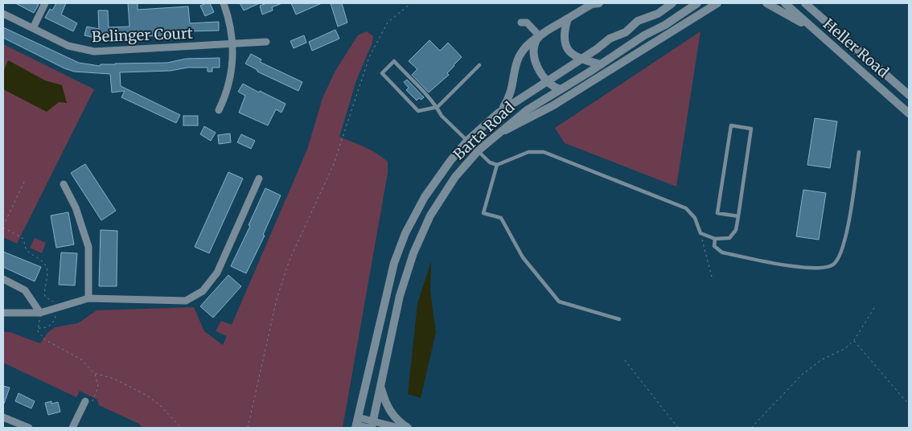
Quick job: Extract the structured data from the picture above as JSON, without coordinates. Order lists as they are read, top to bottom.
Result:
{
  "streets": {
    "street": ["Belinger Court", "Heller Road", "Barta Road"]
  }
}
